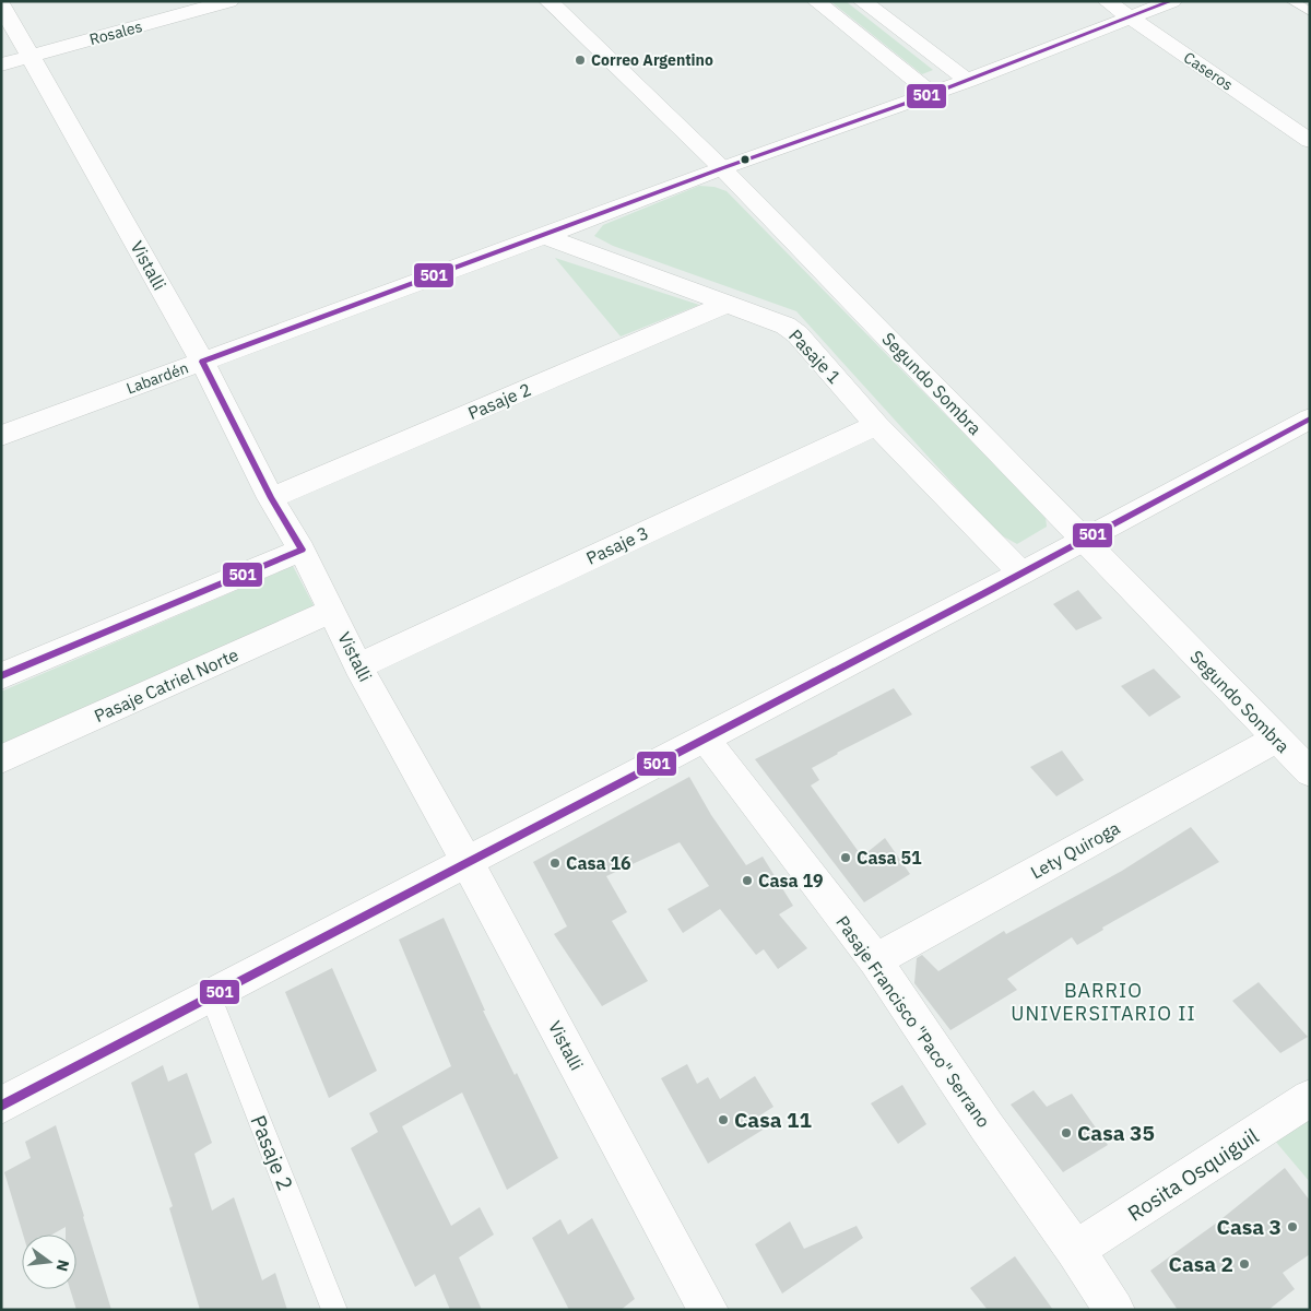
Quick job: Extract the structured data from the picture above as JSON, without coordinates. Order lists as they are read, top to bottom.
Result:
{
  "streets": {
    "street": [
      "Rosales",
      "Caseros",
      "Vistalli",
      "Pasaje 1",
      "Labardén",
      "Segundo Sombra",
      "Pasaje 2",
      "Pasaje 3",
      "Pasaje Catriel Norte",
      "Lety Quiroga",
      "Pasaje Francisco \"Paco\" Serrano",
      "Rosita Osquiguil"
    ]
  },
  "crossings": [
    ["Rosales", "Vistalli"],
    ["Caseros", "Labardén"],
    ["Vistalli", "Labardén"],
    ["Vistalli", "Pasaje 2"],
    ["Vistalli", "Pasaje 3"],
    ["Vistalli", "Pasaje Catriel Norte"],
    ["Pasaje 1", "Labardén"],
    ["Pasaje 1", "Pasaje 2"],
    ["Pasaje 1", "Pasaje 3"],
    ["Labardén", "Segundo Sombra"],
    ["Segundo Sombra", "Lety Quiroga"],
    ["Lety Quiroga", "Pasaje Francisco \"Paco\" Serrano"],
    ["Pasaje Francisco \"Paco\" Serrano", "Rosita Osquiguil"]
  ],
  "districts": ["BARRIO UNIVERSITARIO II"],
  "places": [
    "Correo Argentino",
    "Casa 51",
    "Casa 16",
    "Casa 19",
    "Casa 11",
    "Casa 35",
    "Casa 3",
    "Casa 2"
  ],
  "lines": ["transit line 501"],
  "north": "right"
}
